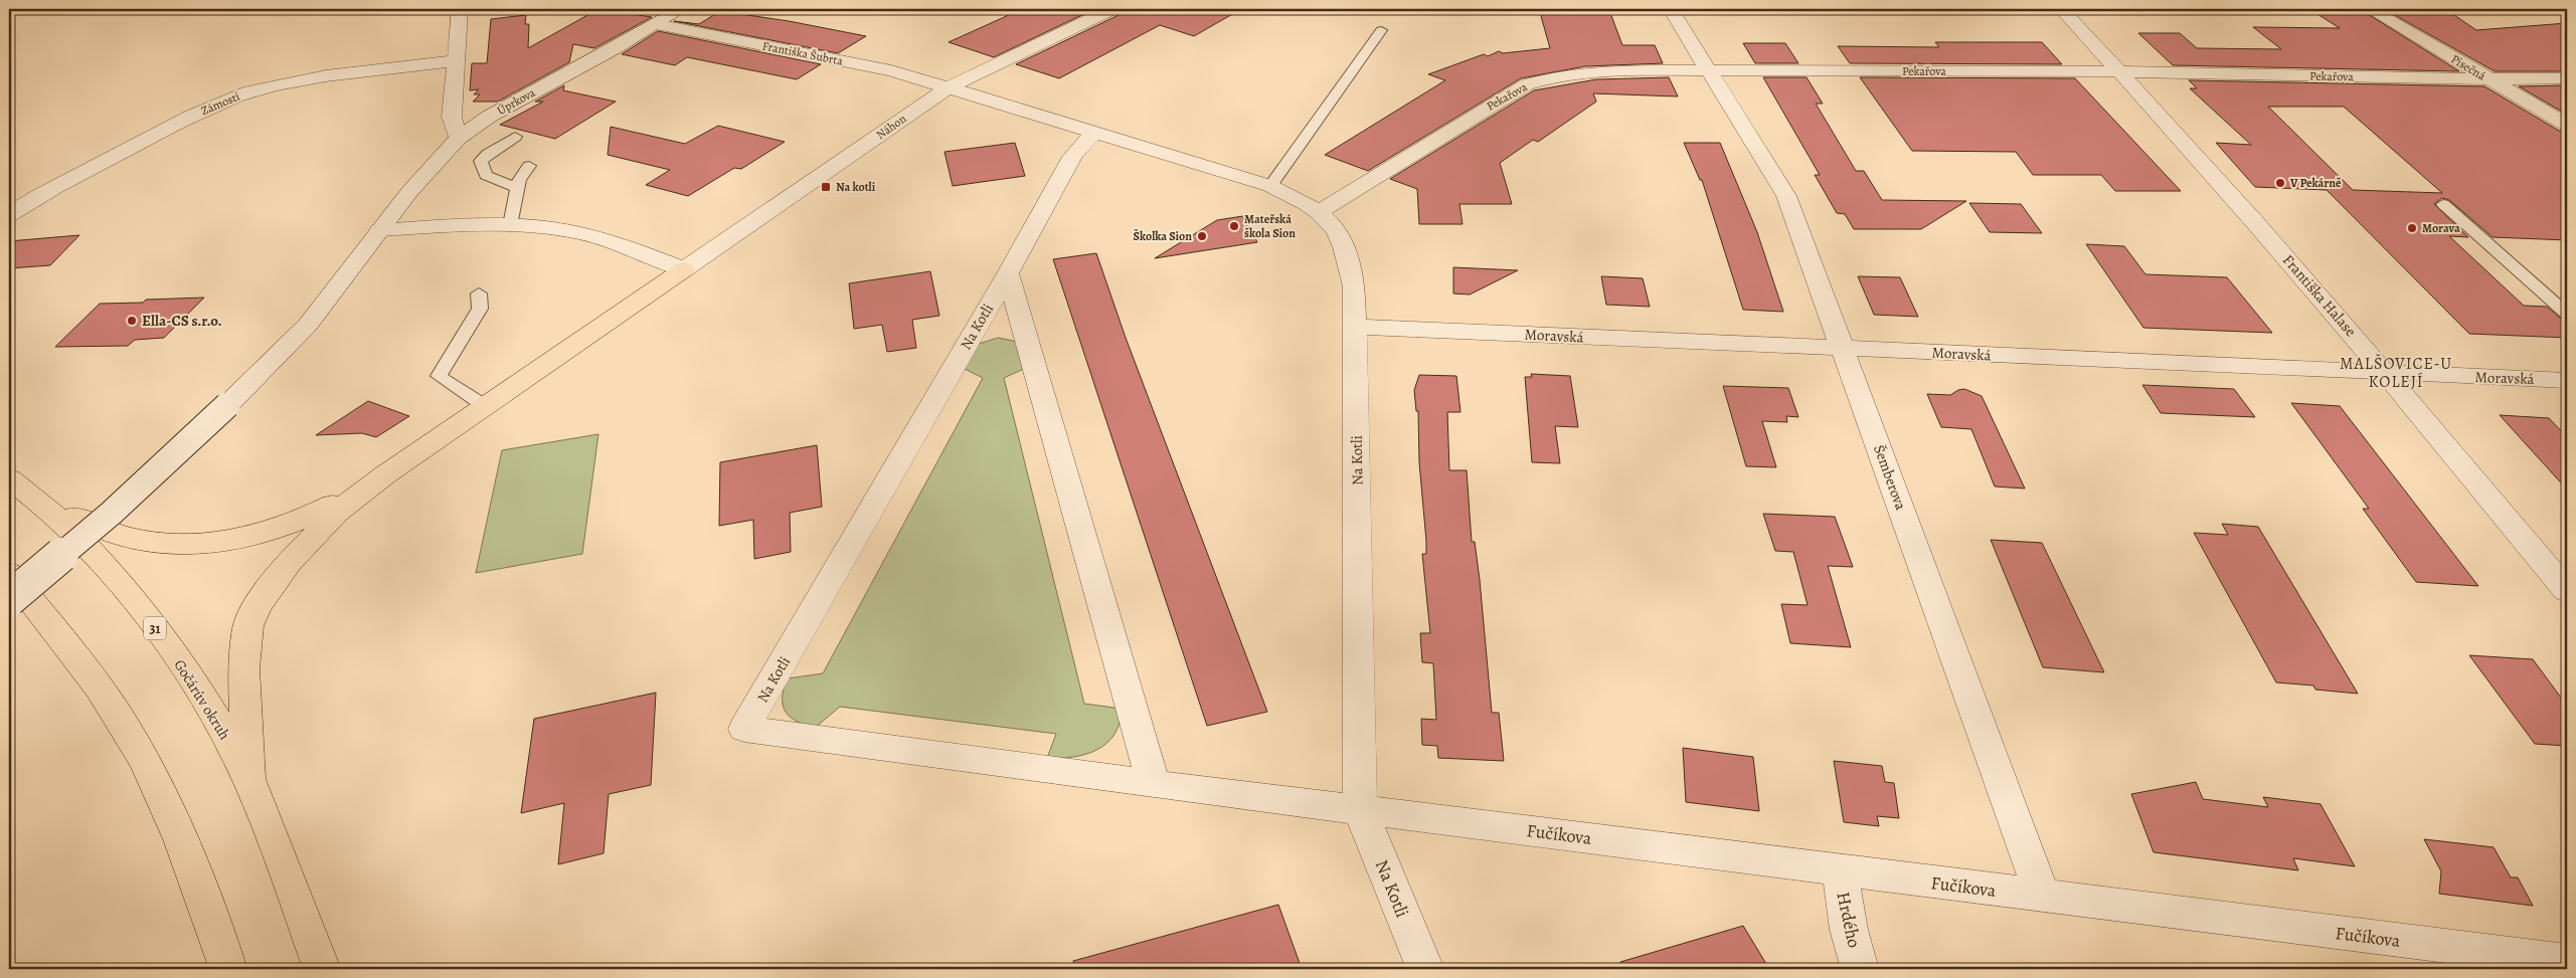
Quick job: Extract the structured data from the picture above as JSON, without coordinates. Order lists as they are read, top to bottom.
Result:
{
  "streets": {
    "main road": ["31", "Gočárův okruh"],
    "street": [
      "Františka Šubrta",
      "Písečná",
      "Pekařova",
      "Úprkova",
      "Zámostí",
      "Náhon",
      "Františka Halase",
      "Na Kotli",
      "Moravská",
      "Šemberova",
      "Fučíkova",
      "Hrdého"
    ]
  },
  "crossings": [
    ["Františka Šubrta", "Úprkova"],
    ["Františka Šubrta", "Náhon"],
    ["Františka Šubrta", "Na Kotli"],
    ["Písečná", "Pekařova"],
    ["Pekařova", "Františka Halase"],
    ["Pekařova", "Na Kotli"],
    ["Pekařova", "Šemberova"],
    ["Náhon", "Na Kotli"],
    ["Františka Halase", "Moravská"],
    ["Na Kotli", "Moravská"],
    ["Na Kotli", "Fučíkova"],
    ["Moravská", "Šemberova"],
    ["Šemberova", "Fučíkova"],
    ["Fučíkova", "Hrdého"]
  ],
  "districts": ["MALŠOVICE-U KOLEJÍ"],
  "places": {
    "other": [
      "V Pekárně",
      "Mateřská škola Sion",
      "Morava",
      "Školka Sion",
      "Ella-CS s.r.o."
    ],
    "transit": ["Na kotli"]
  }
}
